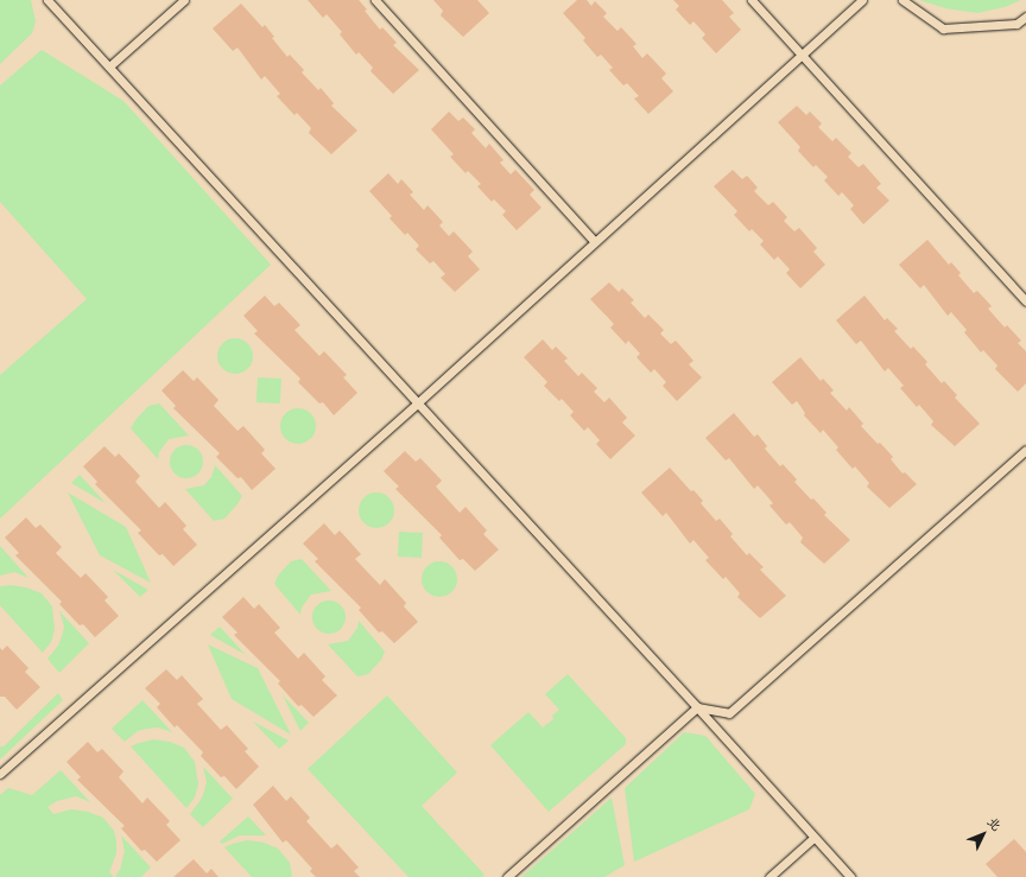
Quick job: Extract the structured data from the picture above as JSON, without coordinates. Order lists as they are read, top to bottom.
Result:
{
  "north": "top right"
}
